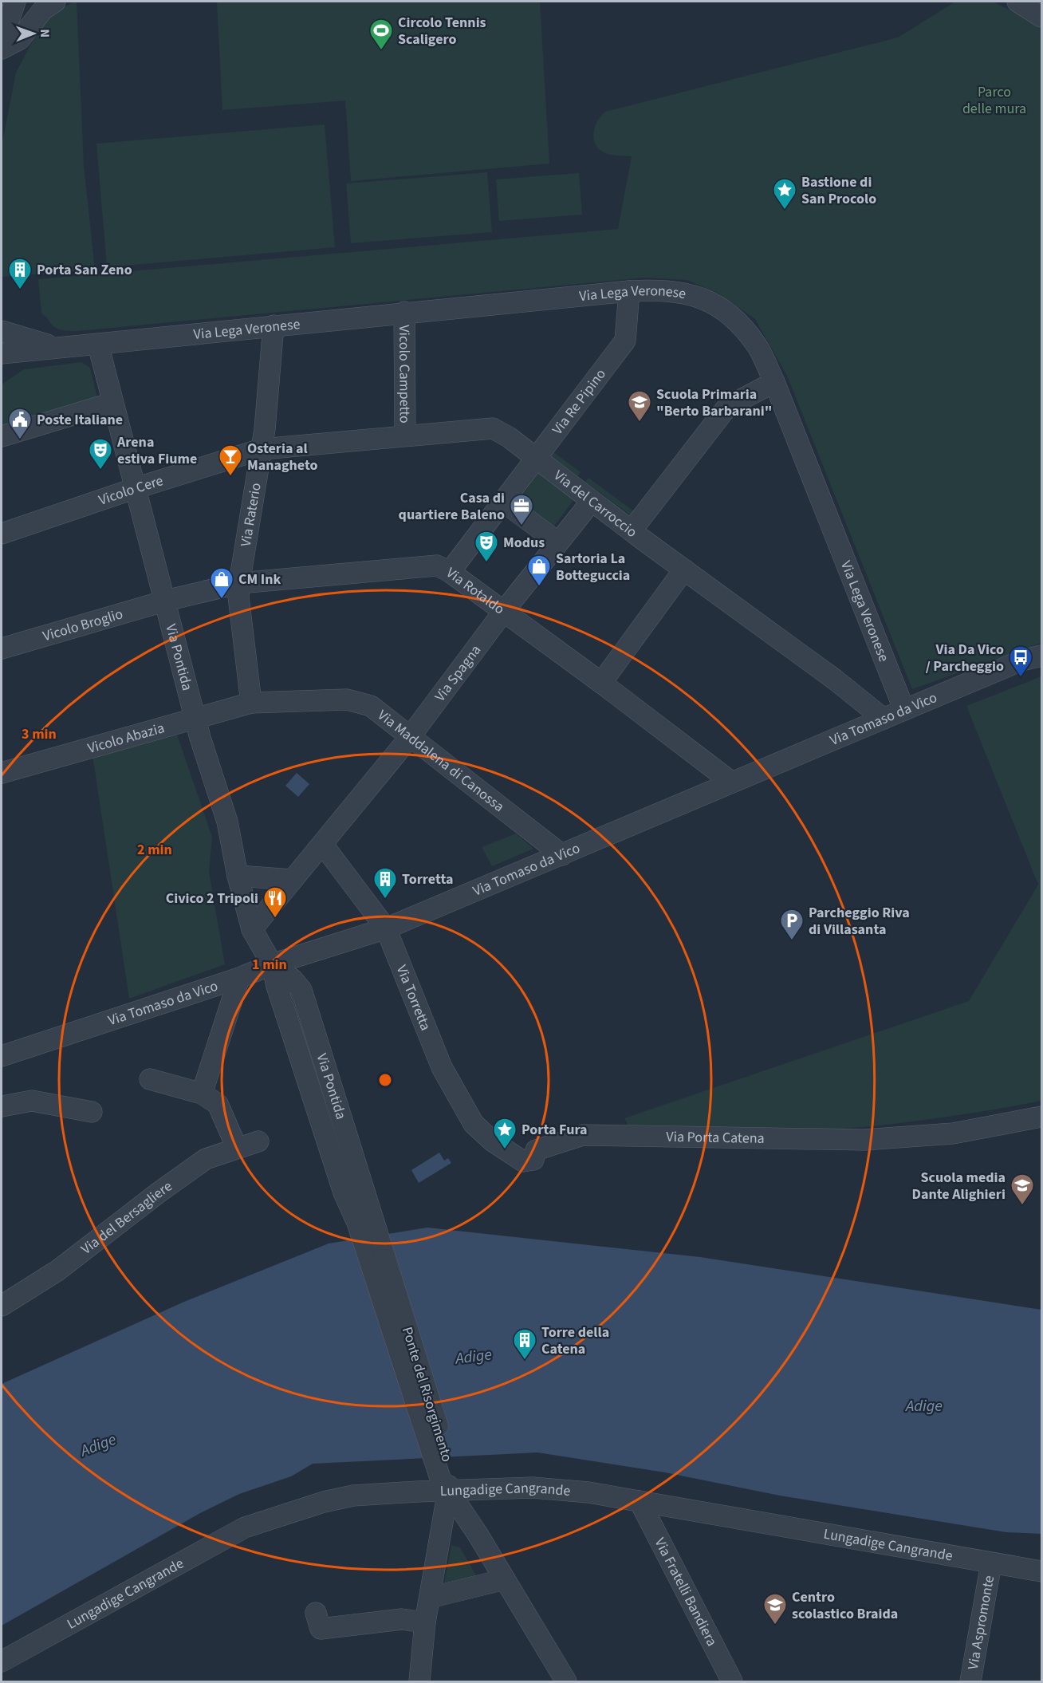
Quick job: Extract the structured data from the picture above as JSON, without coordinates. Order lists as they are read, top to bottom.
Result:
{
  "streets": {
    "street": [
      "Via Lega Veronese",
      "Vicolo Campetto",
      "Via Re Pipino",
      "Vicolo Cere",
      "Via del Carroccio",
      "Via Raterio",
      "Via Rotaldo",
      "Vicolo Broglio",
      "Via Pontida",
      "Via Spagna",
      "Via Tomaso da Vico",
      "Vicolo Abazia",
      "Via Maddalena di Canossa",
      "Via Torretta",
      "Via Porta Catena",
      "Via del Bersagliere",
      "Ponte del Risorgimento",
      "Lungadige Cangrande",
      "Via Fratelli Bandiera",
      "Via Aspromonte"
    ]
  },
  "crossings": [
    ["Via Lega Veronese", "Vicolo Campetto"],
    ["Via Lega Veronese", "Via Re Pipino"],
    ["Via Lega Veronese", "Via Raterio"],
    ["Via Lega Veronese", "Via Pontida"],
    ["Via Lega Veronese", "Via Tomaso da Vico"],
    ["Vicolo Campetto", "Via del Carroccio"],
    ["Via Re Pipino", "Via del Carroccio"],
    ["Via Re Pipino", "Via Rotaldo"],
    ["Vicolo Cere", "Via del Carroccio"],
    ["Vicolo Cere", "Via Raterio"],
    ["Vicolo Cere", "Via Pontida"],
    ["Via del Carroccio", "Via Raterio"],
    ["Via del Carroccio", "Via Spagna"],
    ["Via del Carroccio", "Via Tomaso da Vico"],
    ["Via Raterio", "Via Rotaldo"],
    ["Via Raterio", "Via Maddalena di Canossa"],
    ["Via Rotaldo", "Vicolo Broglio"],
    ["Via Rotaldo", "Via Pontida"],
    ["Via Rotaldo", "Via Spagna"],
    ["Via Rotaldo", "Via Tomaso da Vico"],
    ["Vicolo Broglio", "Via Pontida"],
    ["Via Pontida", "Via Spagna"],
    ["Via Pontida", "Via Tomaso da Vico"],
    ["Via Pontida", "Vicolo Abazia"],
    ["Via Pontida", "Via Maddalena di Canossa"],
    ["Via Pontida", "Ponte del Risorgimento"],
    ["Via Spagna", "Via Maddalena di Canossa"],
    ["Via Tomaso da Vico", "Via Maddalena di Canossa"],
    ["Via Tomaso da Vico", "Via Torretta"],
    ["Vicolo Abazia", "Via Maddalena di Canossa"],
    ["Via Torretta", "Via Porta Catena"],
    ["Ponte del Risorgimento", "Lungadige Cangrande"],
    ["Lungadige Cangrande", "Via Fratelli Bandiera"],
    ["Lungadige Cangrande", "Via Aspromonte"]
  ],
  "water": ["Adige"],
  "parks": ["Parco delle mura"],
  "places": {
    "sports": ["Circolo Tennis Scaligero"],
    "place": ["Bastione di San Procolo", "Porta Fura"],
    "building": ["Porta San Zeno", "Torretta", "Torre della Catena"],
    "school or university": ["Scuola Primaria \"Berto Barbarani\"", "Scuola media Dante Alighieri", "Centro scolastico Braida"],
    "public building": ["Poste Italiane"],
    "theatre": ["Arena estiva Fiume", "Modus"],
    "bar": ["Osteria al Managheto"],
    "office": ["Casa di quartiere Baleno"],
    "shop": ["Sartoria La Botteguccia", "CM Ink"],
    "bus stop": ["Via Da Vico / Parcheggio"],
    "restaurant": ["Civico 2 Tripoli"],
    "parking": ["Parcheggio Riva di Villasanta"]
  },
  "north": "right",
  "rings": ["3 min", "2 min", "1 min"]
}
